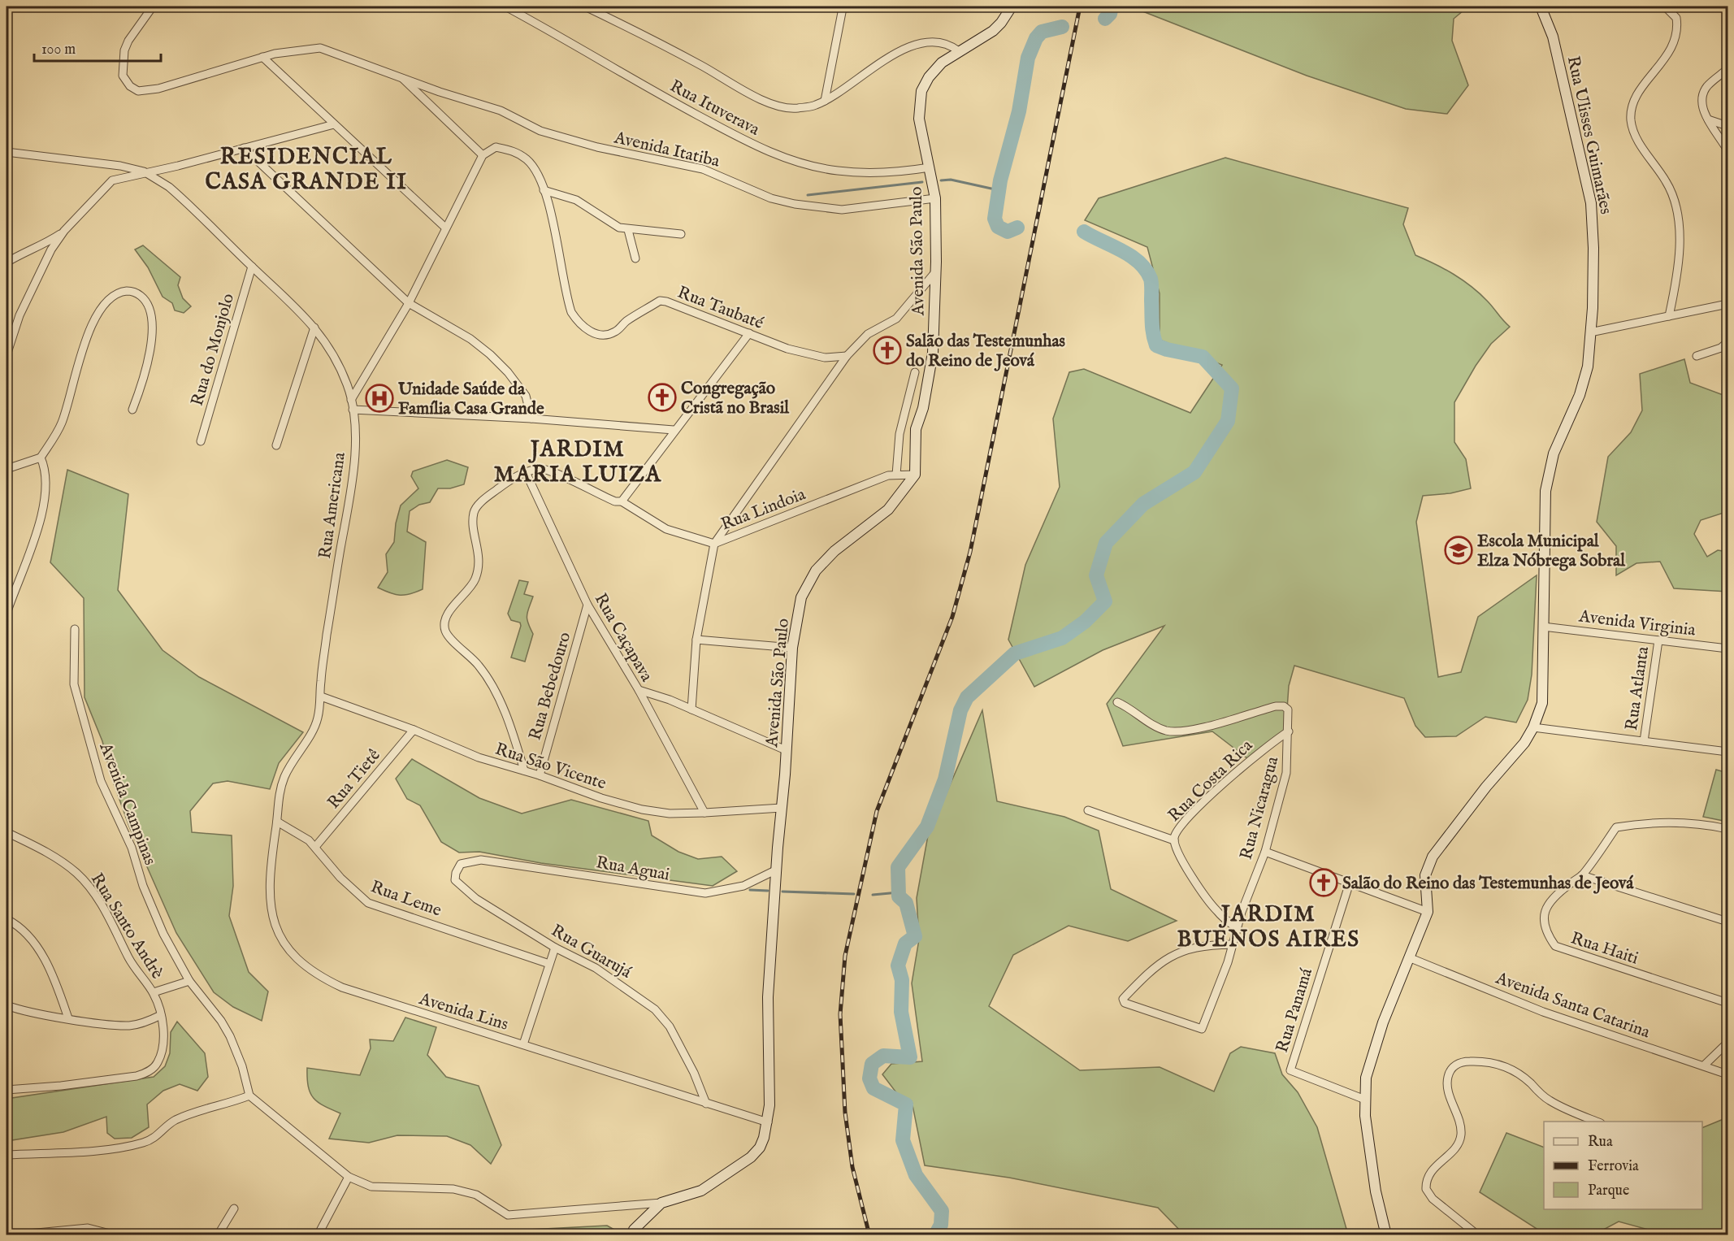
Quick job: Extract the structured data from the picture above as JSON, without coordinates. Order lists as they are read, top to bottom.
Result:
{
  "streets": {
    "main road": ["Rua Ulisses Guimarães", "Avenida São Paulo"],
    "street": [
      "Rua Ituverava",
      "Avenida Itatiba",
      "Rua Taubaté",
      "Rua do Monjolo",
      "Rua Americana",
      "Rua Lindoia",
      "Avenida Virginia",
      "Rua Caçapava",
      "Rua Bebedouro",
      "Rua Atlanta",
      "Rua São Vicente",
      "Rua Tietê",
      "Rua Costa Rica",
      "Avenida Campinas",
      "Rua Nicaragua",
      "Rua Aguai",
      "Rua Leme",
      "Rua Santo Andrè",
      "Rua Haiti",
      "Rua Guarujá",
      "Avenida Santa Catarina",
      "Rua Panamá",
      "Avenida Lins"
    ]
  },
  "crossings": [
    ["Rua Ituverava", "Avenida São Paulo"],
    ["Rua Ulisses Guimarães", "Avenida Virginia"],
    ["Avenida Itatiba", "Avenida São Paulo"],
    ["Avenida São Paulo", "Rua Lindoia"],
    ["Avenida São Paulo", "Rua São Vicente"],
    ["Avenida São Paulo", "Rua Aguai"],
    ["Avenida São Paulo", "Avenida Lins"],
    ["Rua do Monjolo", "Rua Americana"],
    ["Rua Americana", "Rua São Vicente"],
    ["Rua Americana", "Rua Leme"],
    ["Rua Americana", "Avenida Lins"],
    ["Rua Lindoia", "Rua Caçapava"],
    ["Rua Lindoia", "Rua São Vicente"],
    ["Avenida Virginia", "Rua Atlanta"],
    ["Rua Caçapava", "Rua Bebedouro"],
    ["Rua Caçapava", "Rua São Vicente"],
    ["Rua Bebedouro", "Rua São Vicente"],
    ["Rua São Vicente", "Rua Tietê"],
    ["Rua Tietê", "Rua Leme"],
    ["Rua Costa Rica", "Rua Nicaragua"],
    ["Rua Aguai", "Rua Guarujá"],
    ["Rua Leme", "Avenida Lins"],
    ["Rua Guarujá", "Avenida Lins"]
  ],
  "districts": ["RESIDENCIAL CASA GRANDE II", "JARDIM MARIA LUIZA", "JARDIM BUENOS AIRES"],
  "places": {
    "church": ["Salão das Testemunhas do Reino de Jeová", "Congregação Cristã no Brasil", "Salão do Reino das Testemunhas de Jeová"],
    "hospital": ["Unidade Saúde da Família Casa Grande"],
    "school or university": ["Escola Municipal Elza Nóbrega Sobral"]
  },
  "legend": ["Rua", "Ferrovia", "Parque"],
  "scale_bar": "100 m"
}
